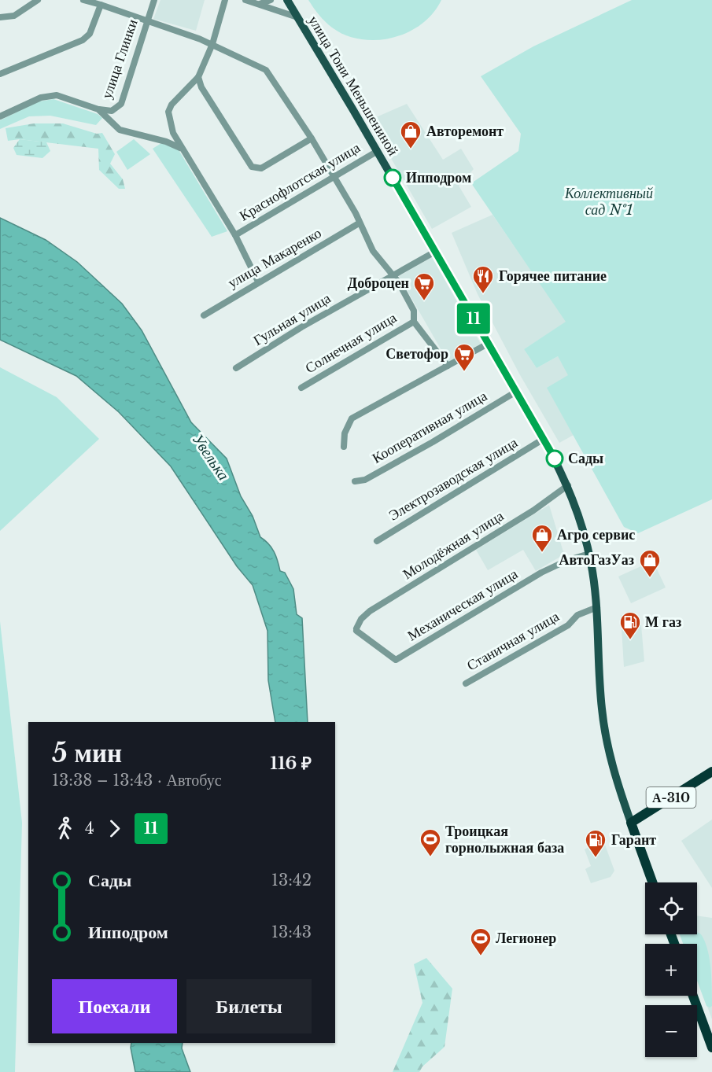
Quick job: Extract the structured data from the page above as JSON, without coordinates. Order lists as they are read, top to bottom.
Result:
{
  "streets": {
    "highway": ["А-310"],
    "main road": ["улица Тони Меньшениной"],
    "street": [
      "улица Глинки",
      "Краснофлотская улица",
      "улица Макаренко",
      "Гульная улица",
      "Солнечная улица",
      "Кооперативная улица",
      "Электрозаводская улица",
      "Молодёжная улица",
      "Механическая улица",
      "Станичная улица"
    ]
  },
  "crossings": [
    ["улица Тони Меньшениной", "Краснофлотская улица"],
    ["улица Тони Меньшениной", "Гульная улица"],
    ["улица Тони Меньшениной", "Кооперативная улица"],
    ["улица Тони Меньшениной", "Электрозаводская улица"],
    ["улица Тони Меньшениной", "Молодёжная улица"],
    ["улица Тони Меньшениной", "Механическая улица"],
    ["улица Тони Меньшениной", "Станичная улица"],
    ["улица Тони Меньшениной", "А-310"],
    ["Молодёжная улица", "Механическая улица"]
  ],
  "water": ["Увелька"],
  "parks": ["Коллективный сад №1"],
  "places": {
    "shop": ["Авторемонт", "Агро сервис", "АвтоГазУаз"],
    "other": ["Ипподром", "Сады"],
    "restaurant": ["Горячее питание"],
    "supermarket": ["Доброцен", "Светофор"],
    "fuel station": ["М газ", "Гарант"],
    "sports": ["Троицкая горнолыжная база", "Легионер"]
  },
  "lines": ["bus line 11"],
  "page": {
    "on_map": "11",
    "heading": ["5 мин", "13:38 – 13:43 · Автобус", "116 ₽"],
    "legs": ["4", "11"],
    "list": [
      {
        "name": "Сады",
        "value": "13:42"
      },
      {
        "name": "Ипподром",
        "value": "13:43"
      }
    ],
    "map_buttons": ["+", "−"],
    "buttons": ["Поехали", "Билеты"]
  }
}
